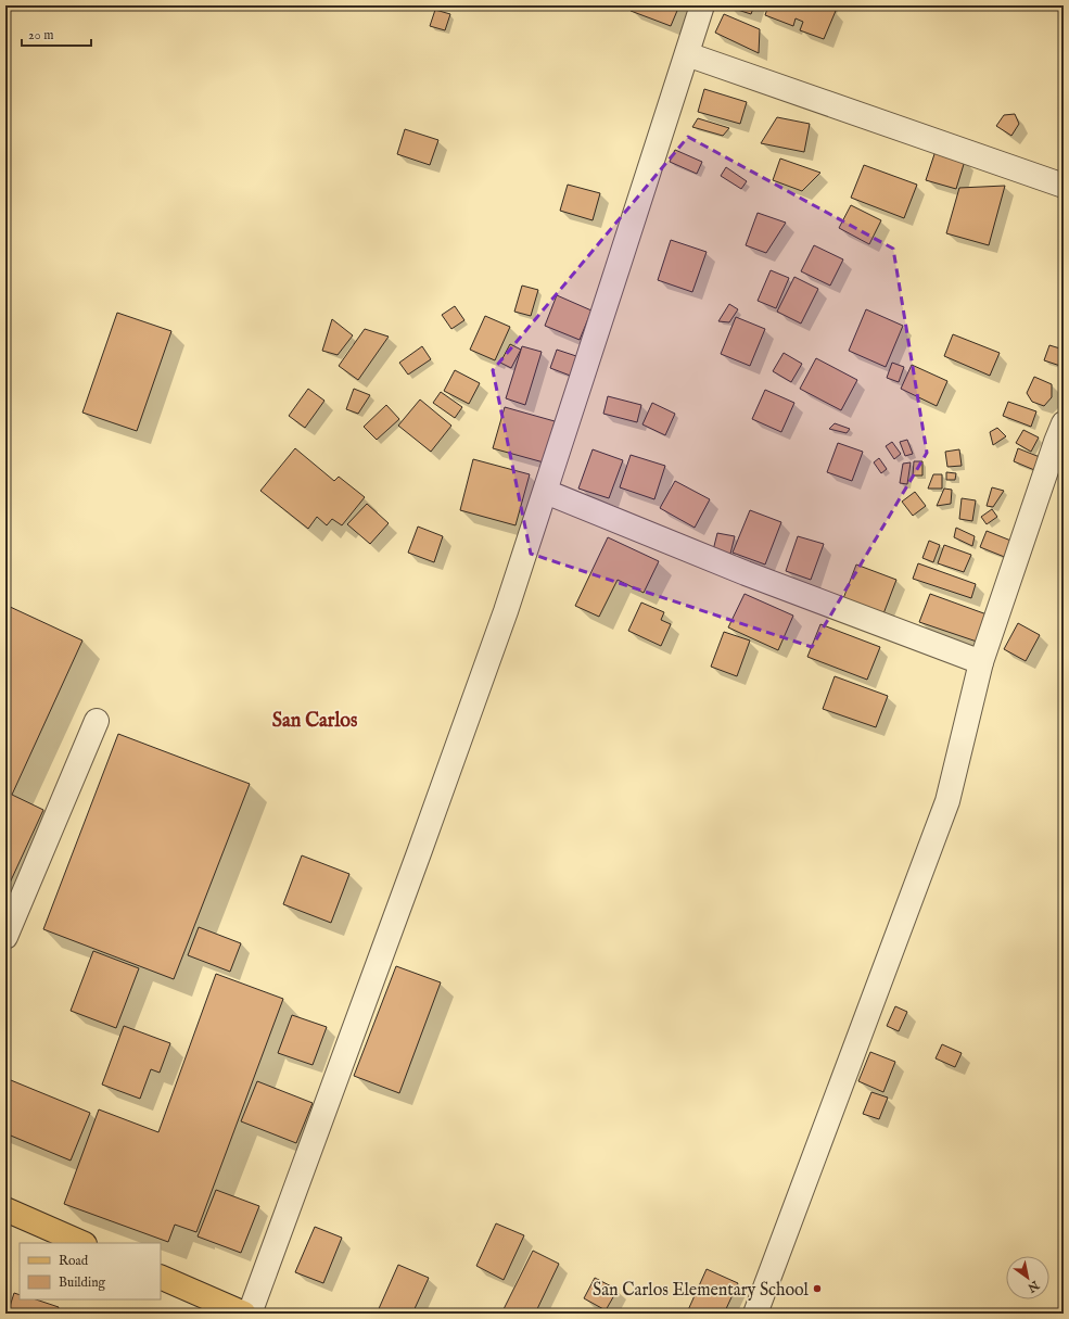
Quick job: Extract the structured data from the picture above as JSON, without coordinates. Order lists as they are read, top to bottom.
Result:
{
  "districts": ["San Carlos"],
  "places": ["San Carlos Elementary School"],
  "legend": ["Road", "Building"],
  "scale_bar": "20 m",
  "north": "bottom right"
}
